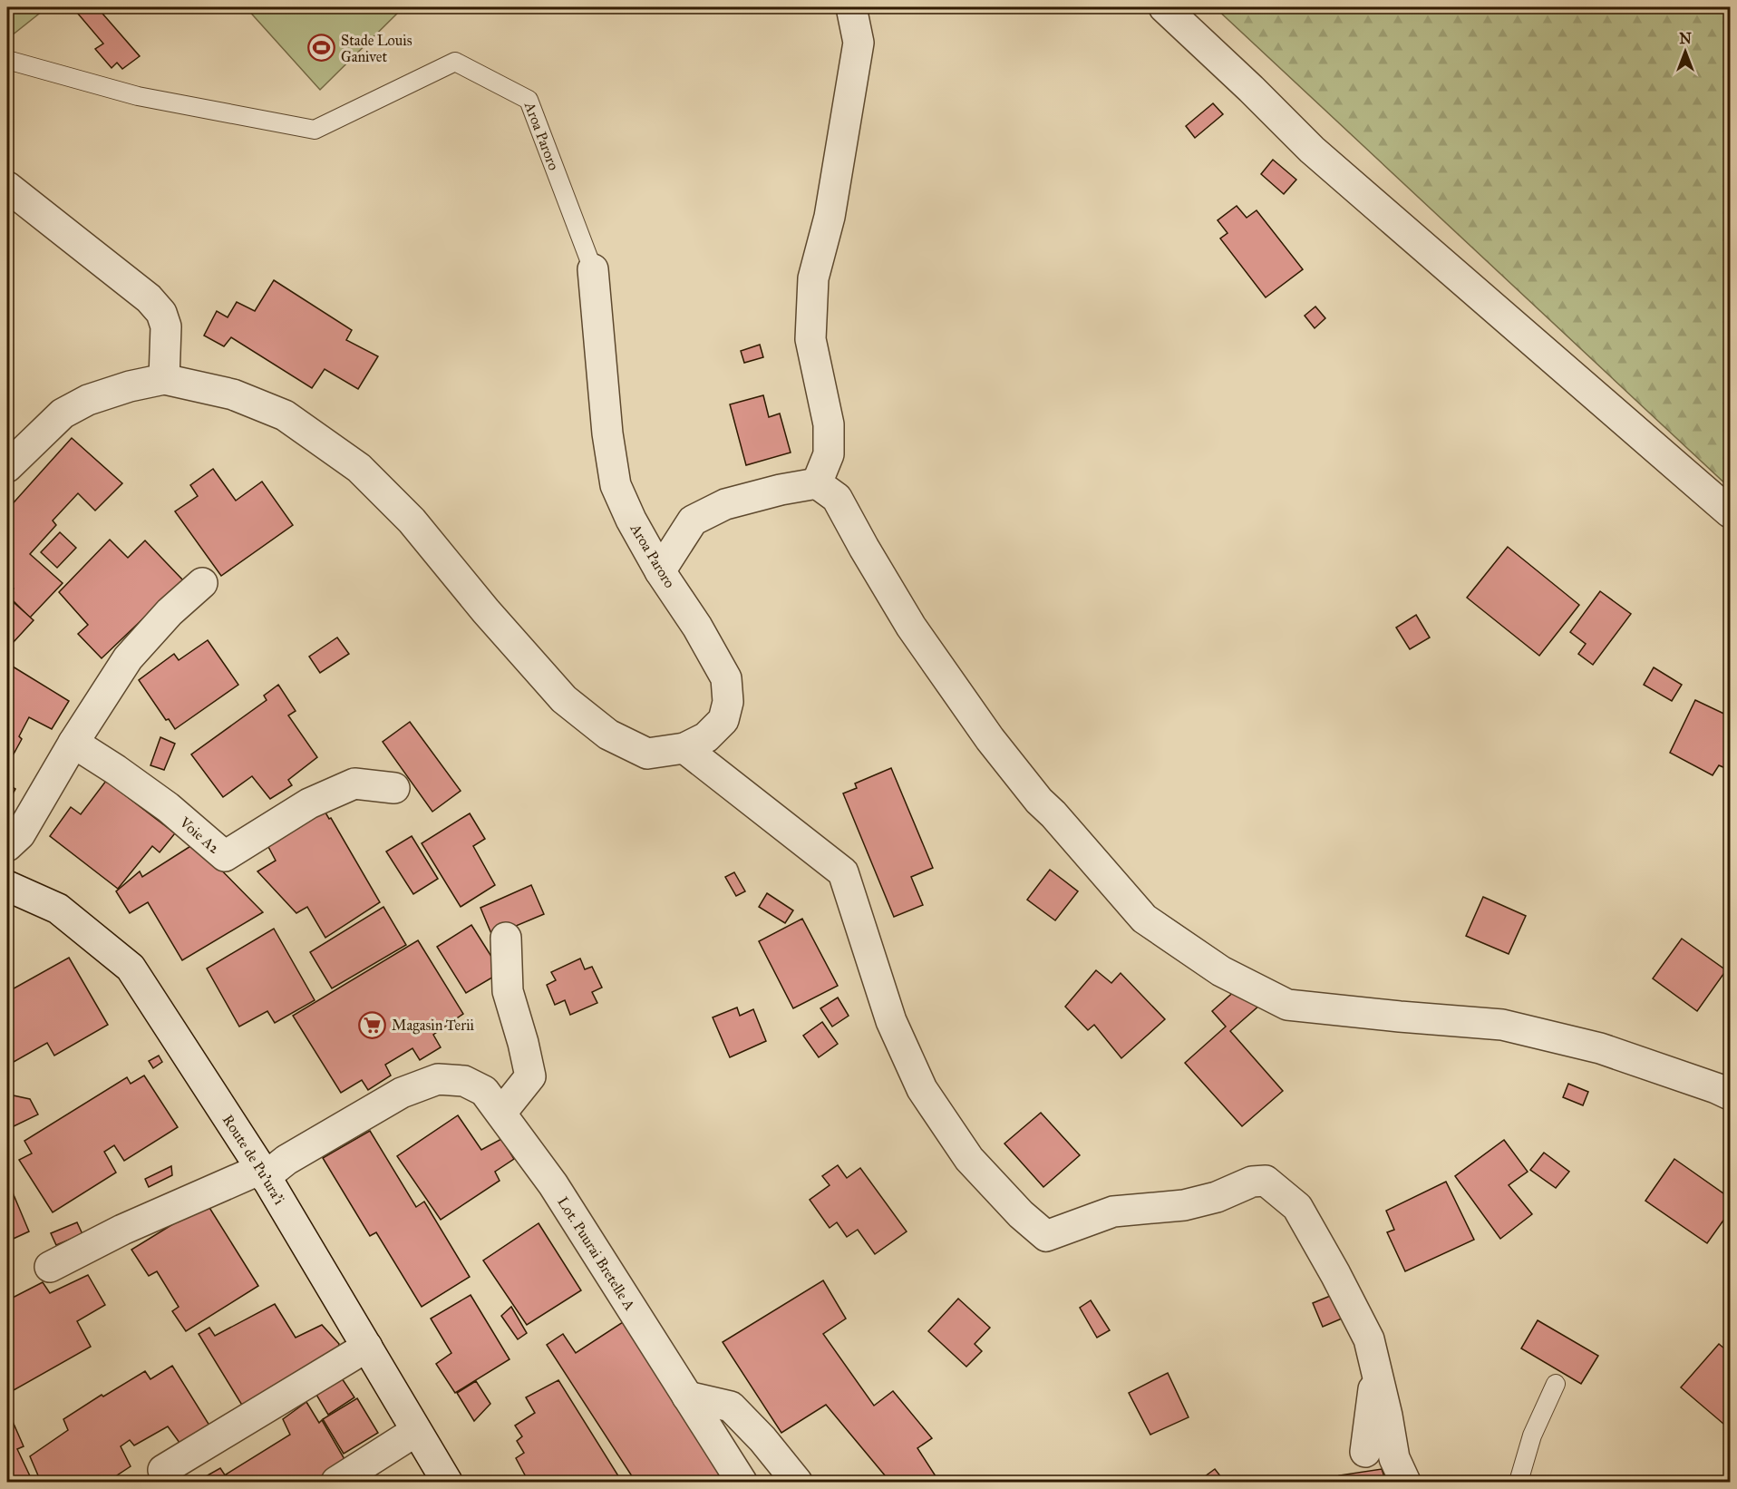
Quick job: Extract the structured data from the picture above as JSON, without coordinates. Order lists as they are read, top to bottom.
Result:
{
  "streets": {
    "street": [
      "Aroa Paroro",
      "Voie A2",
      "Route de Pu'ura'i",
      "Lot. Puurai Bretelle A"
    ]
  },
  "crossings": [
    ["Route de Pu'ura'i", "Lot. Puurai Bretelle A"]
  ],
  "places": {
    "sports": ["Stade Louis Ganivet"],
    "supermarket": ["Magasin Terii"]
  },
  "north": "top"
}
